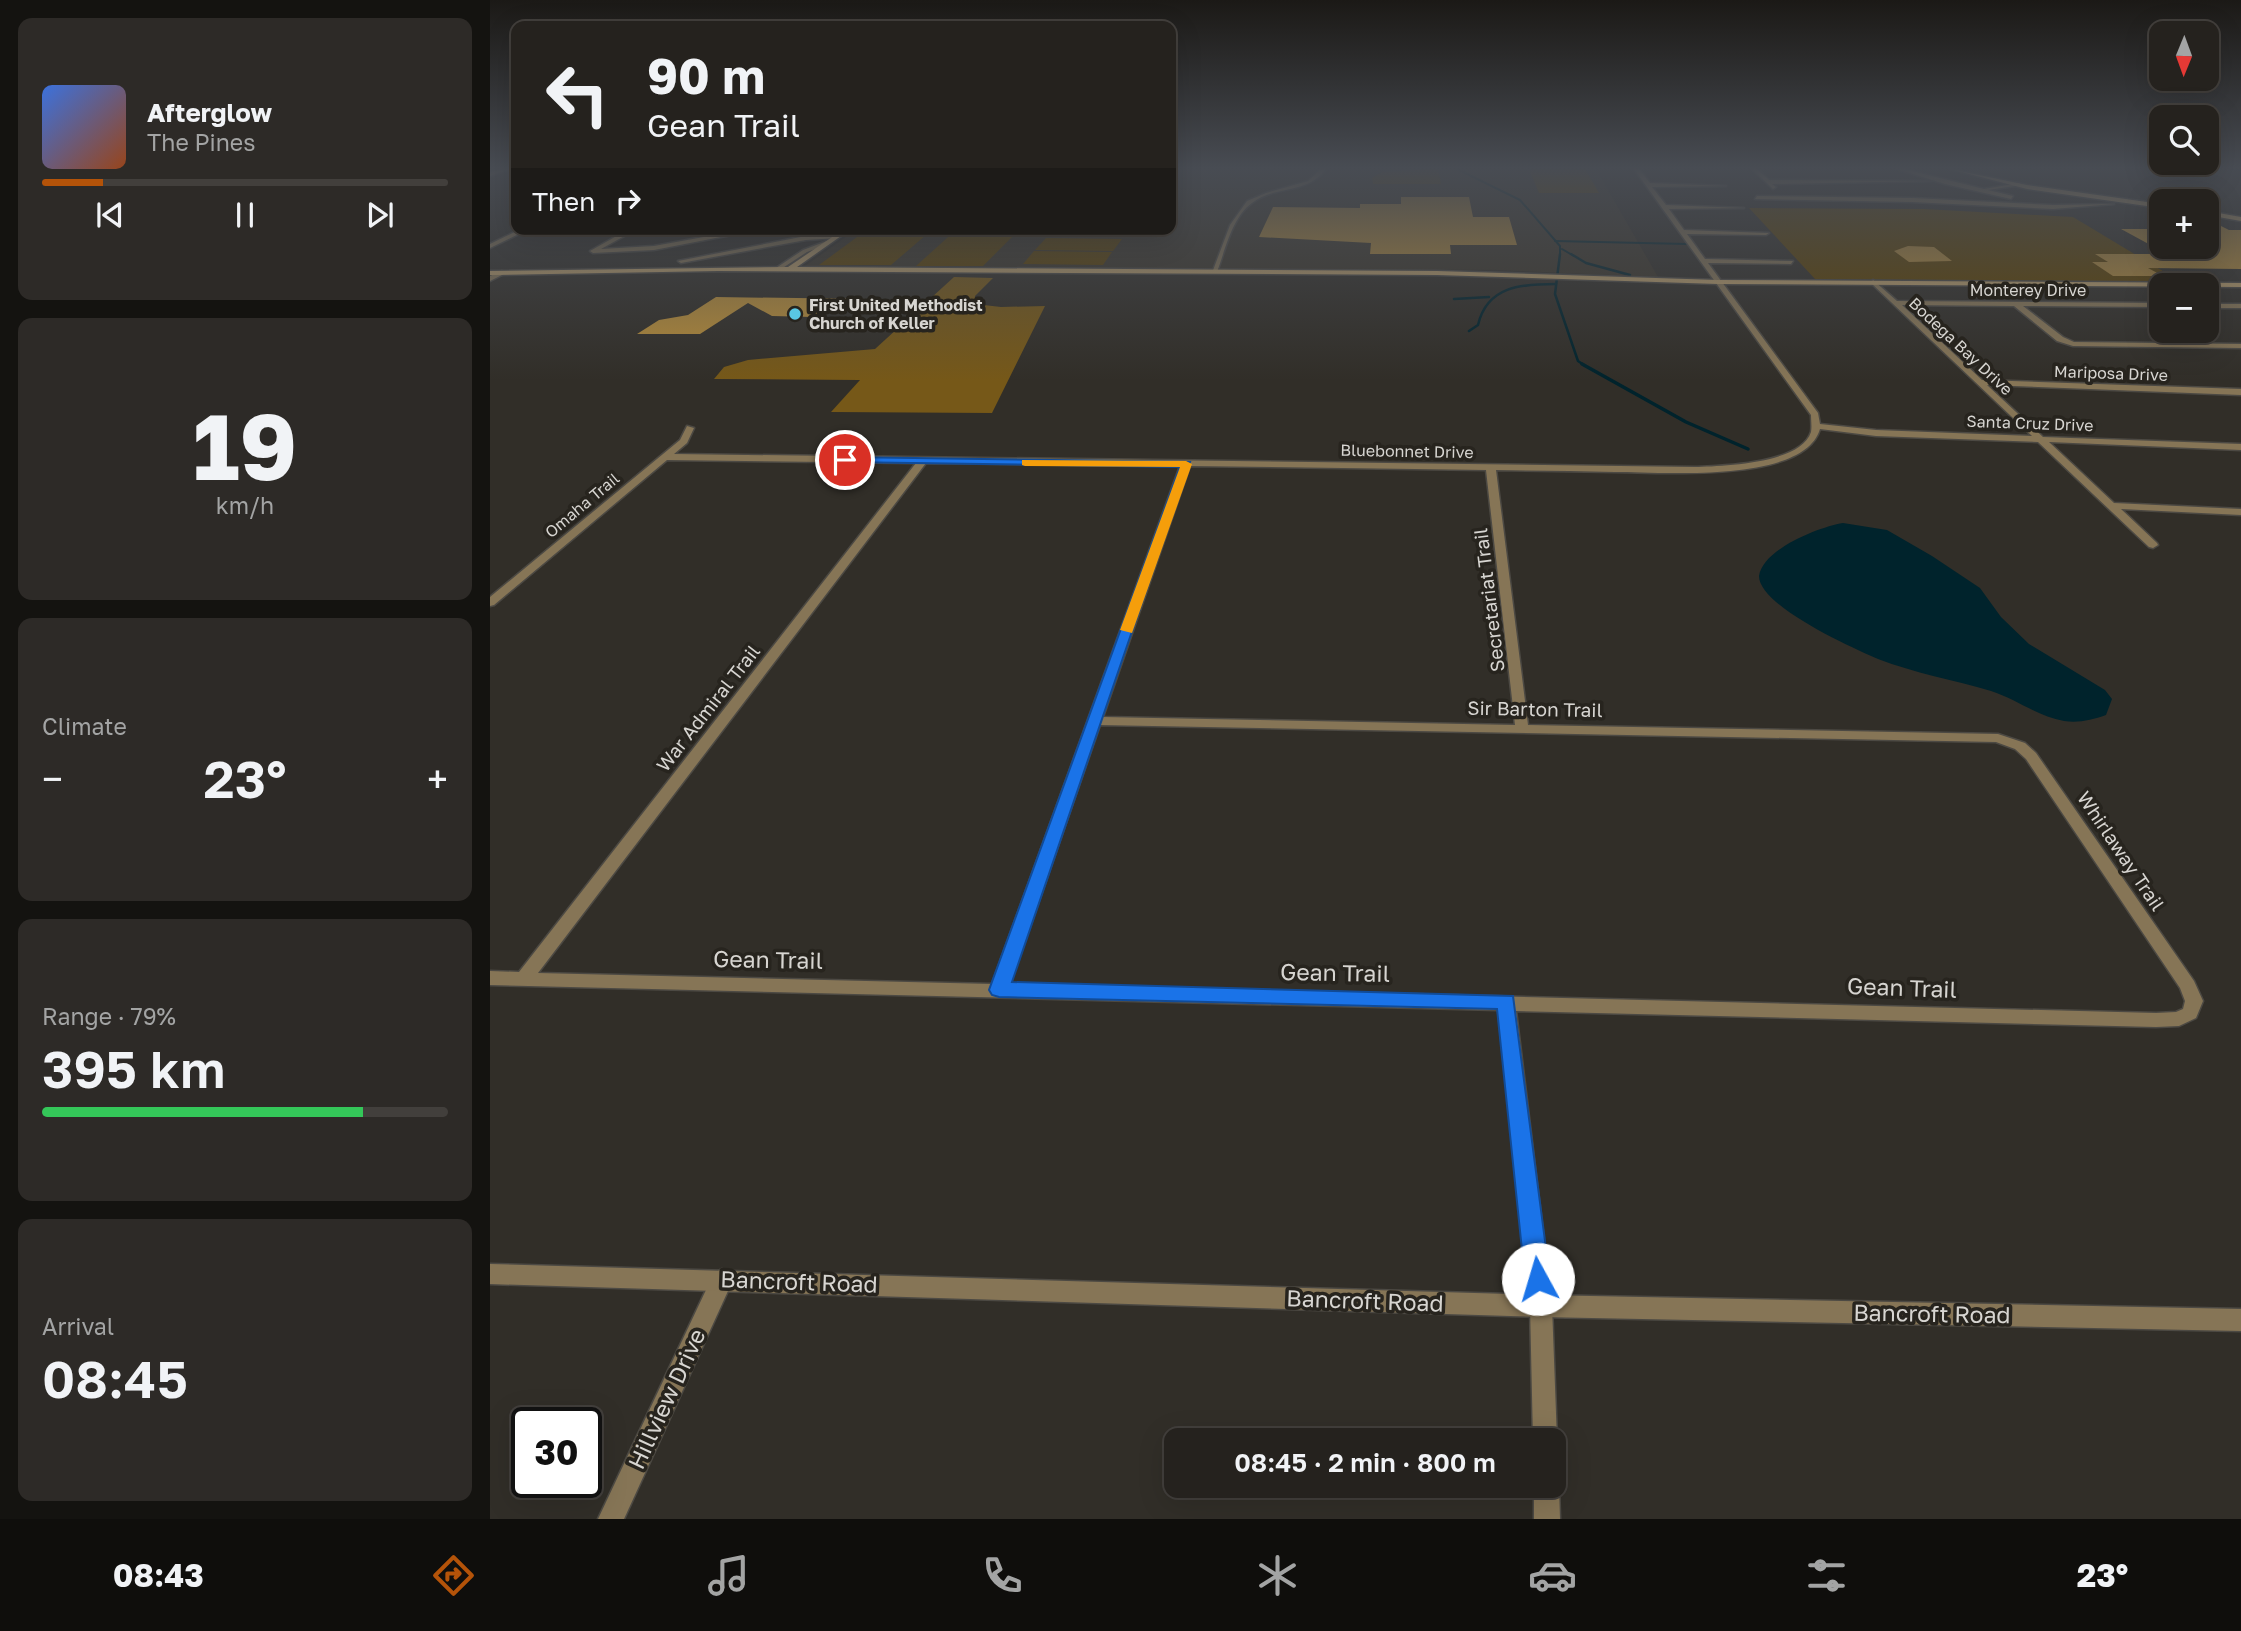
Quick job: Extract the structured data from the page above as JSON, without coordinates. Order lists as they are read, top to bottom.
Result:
{
  "streets": {
    "street": [
      "Monterey Drive",
      "Bodega Bay Drive",
      "Mariposa Drive",
      "Santa Cruz Drive",
      "Bluebonnet Drive",
      "Omaha Trail",
      "Secretariat Trail",
      "War Admiral Trail",
      "Sir Barton Trail",
      "Whirlaway Trail",
      "Gean Trail",
      "Bancroft Road",
      "Hillview Drive"
    ]
  },
  "crossings": [
    ["Monterey Drive", "Bodega Bay Drive"],
    ["Bodega Bay Drive", "Mariposa Drive"],
    ["Bodega Bay Drive", "Santa Cruz Drive"],
    ["Santa Cruz Drive", "Bluebonnet Drive"],
    ["Bluebonnet Drive", "Omaha Trail"],
    ["Bluebonnet Drive", "Secretariat Trail"],
    ["Bluebonnet Drive", "War Admiral Trail"],
    ["Secretariat Trail", "Sir Barton Trail"],
    ["War Admiral Trail", "Gean Trail"],
    ["Sir Barton Trail", "Whirlaway Trail"],
    ["Whirlaway Trail", "Gean Trail"],
    ["Bancroft Road", "Hillview Drive"]
  ],
  "places": ["First United Methodist Church of Keller"],
  "north": "bottom",
  "page": {
    "map_buttons": ["+", "−"],
    "turn": ["90 m", "Gean Trail"],
    "song": ["Afterglow", "The Pines"],
    "then": "Then",
    "tile": [
      ["19", "km/h"],
      "Climate",
      ["Range · 79%", "395 km"],
      ["Arrival", "08:45"]
    ],
    "heat": ["−", "23°", "+"],
    "limit": "30",
    "trip": "08:45 · 2 min · 800 m",
    "tabs": ["08:43", "23°"]
  }
}
